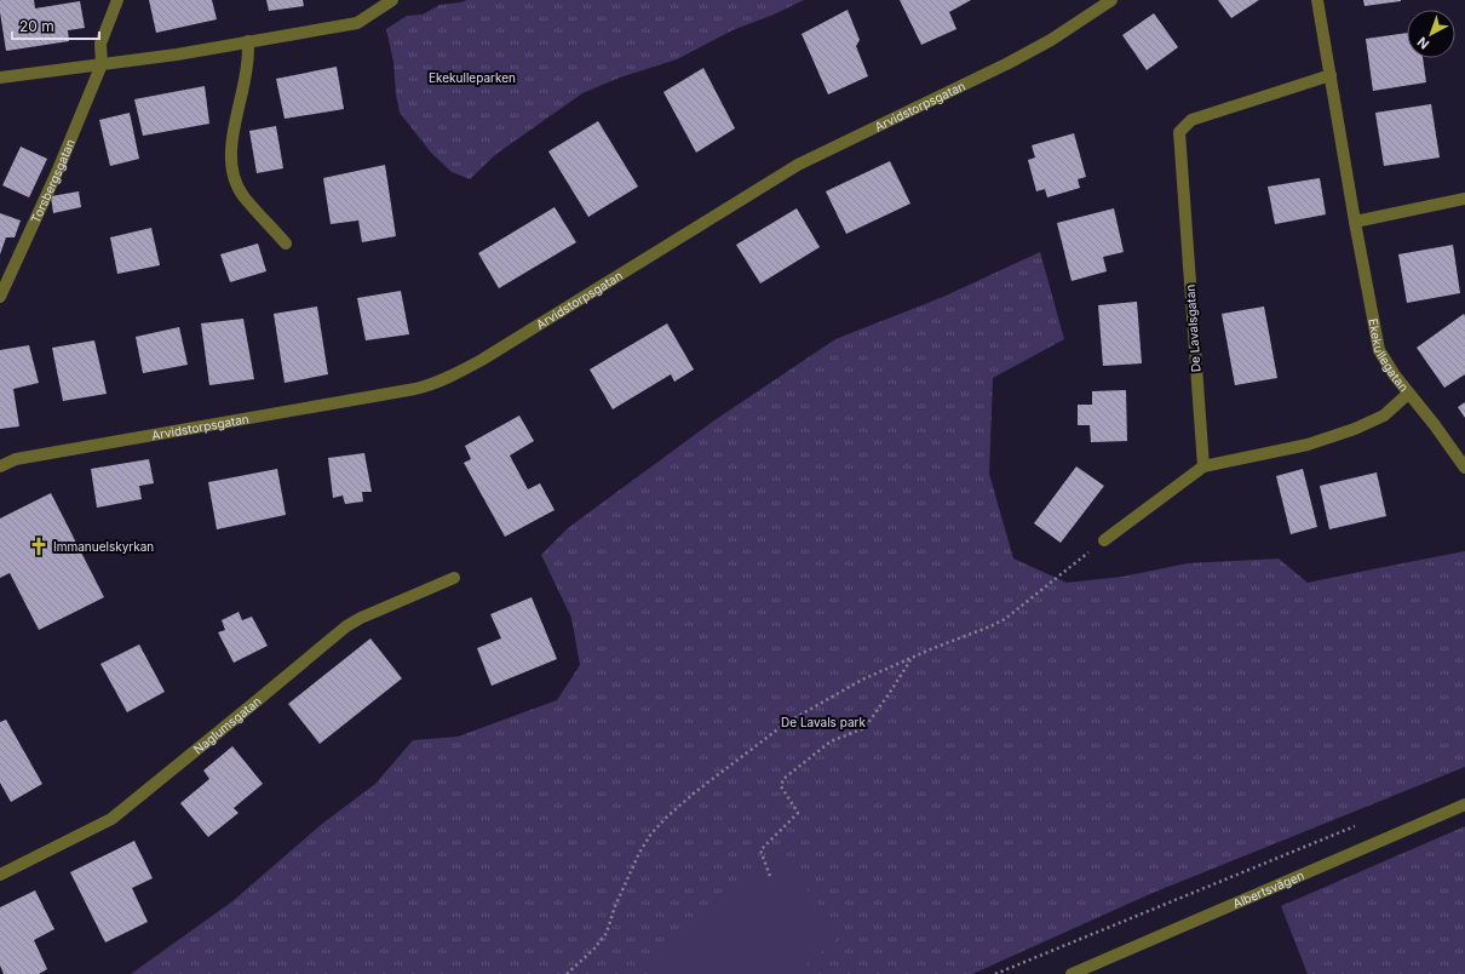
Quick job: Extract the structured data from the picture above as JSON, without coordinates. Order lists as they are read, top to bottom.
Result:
{
  "streets": {
    "street": [
      "Arvidstorpsgatan",
      "Torsbergsgatan",
      "De Lavalsgatan",
      "Ekekullegatan",
      "Naglumsgatan",
      "Albertsvägen"
    ]
  },
  "crossings": [
    ["De Lavalsgatan", "Ekekullegatan"]
  ],
  "parks": ["Ekekulleparken", "De Lavals park"],
  "places": {
    "church": ["Immanuelskyrkan"]
  },
  "scale_bar": "20 m",
  "north": "bottom left"
}
